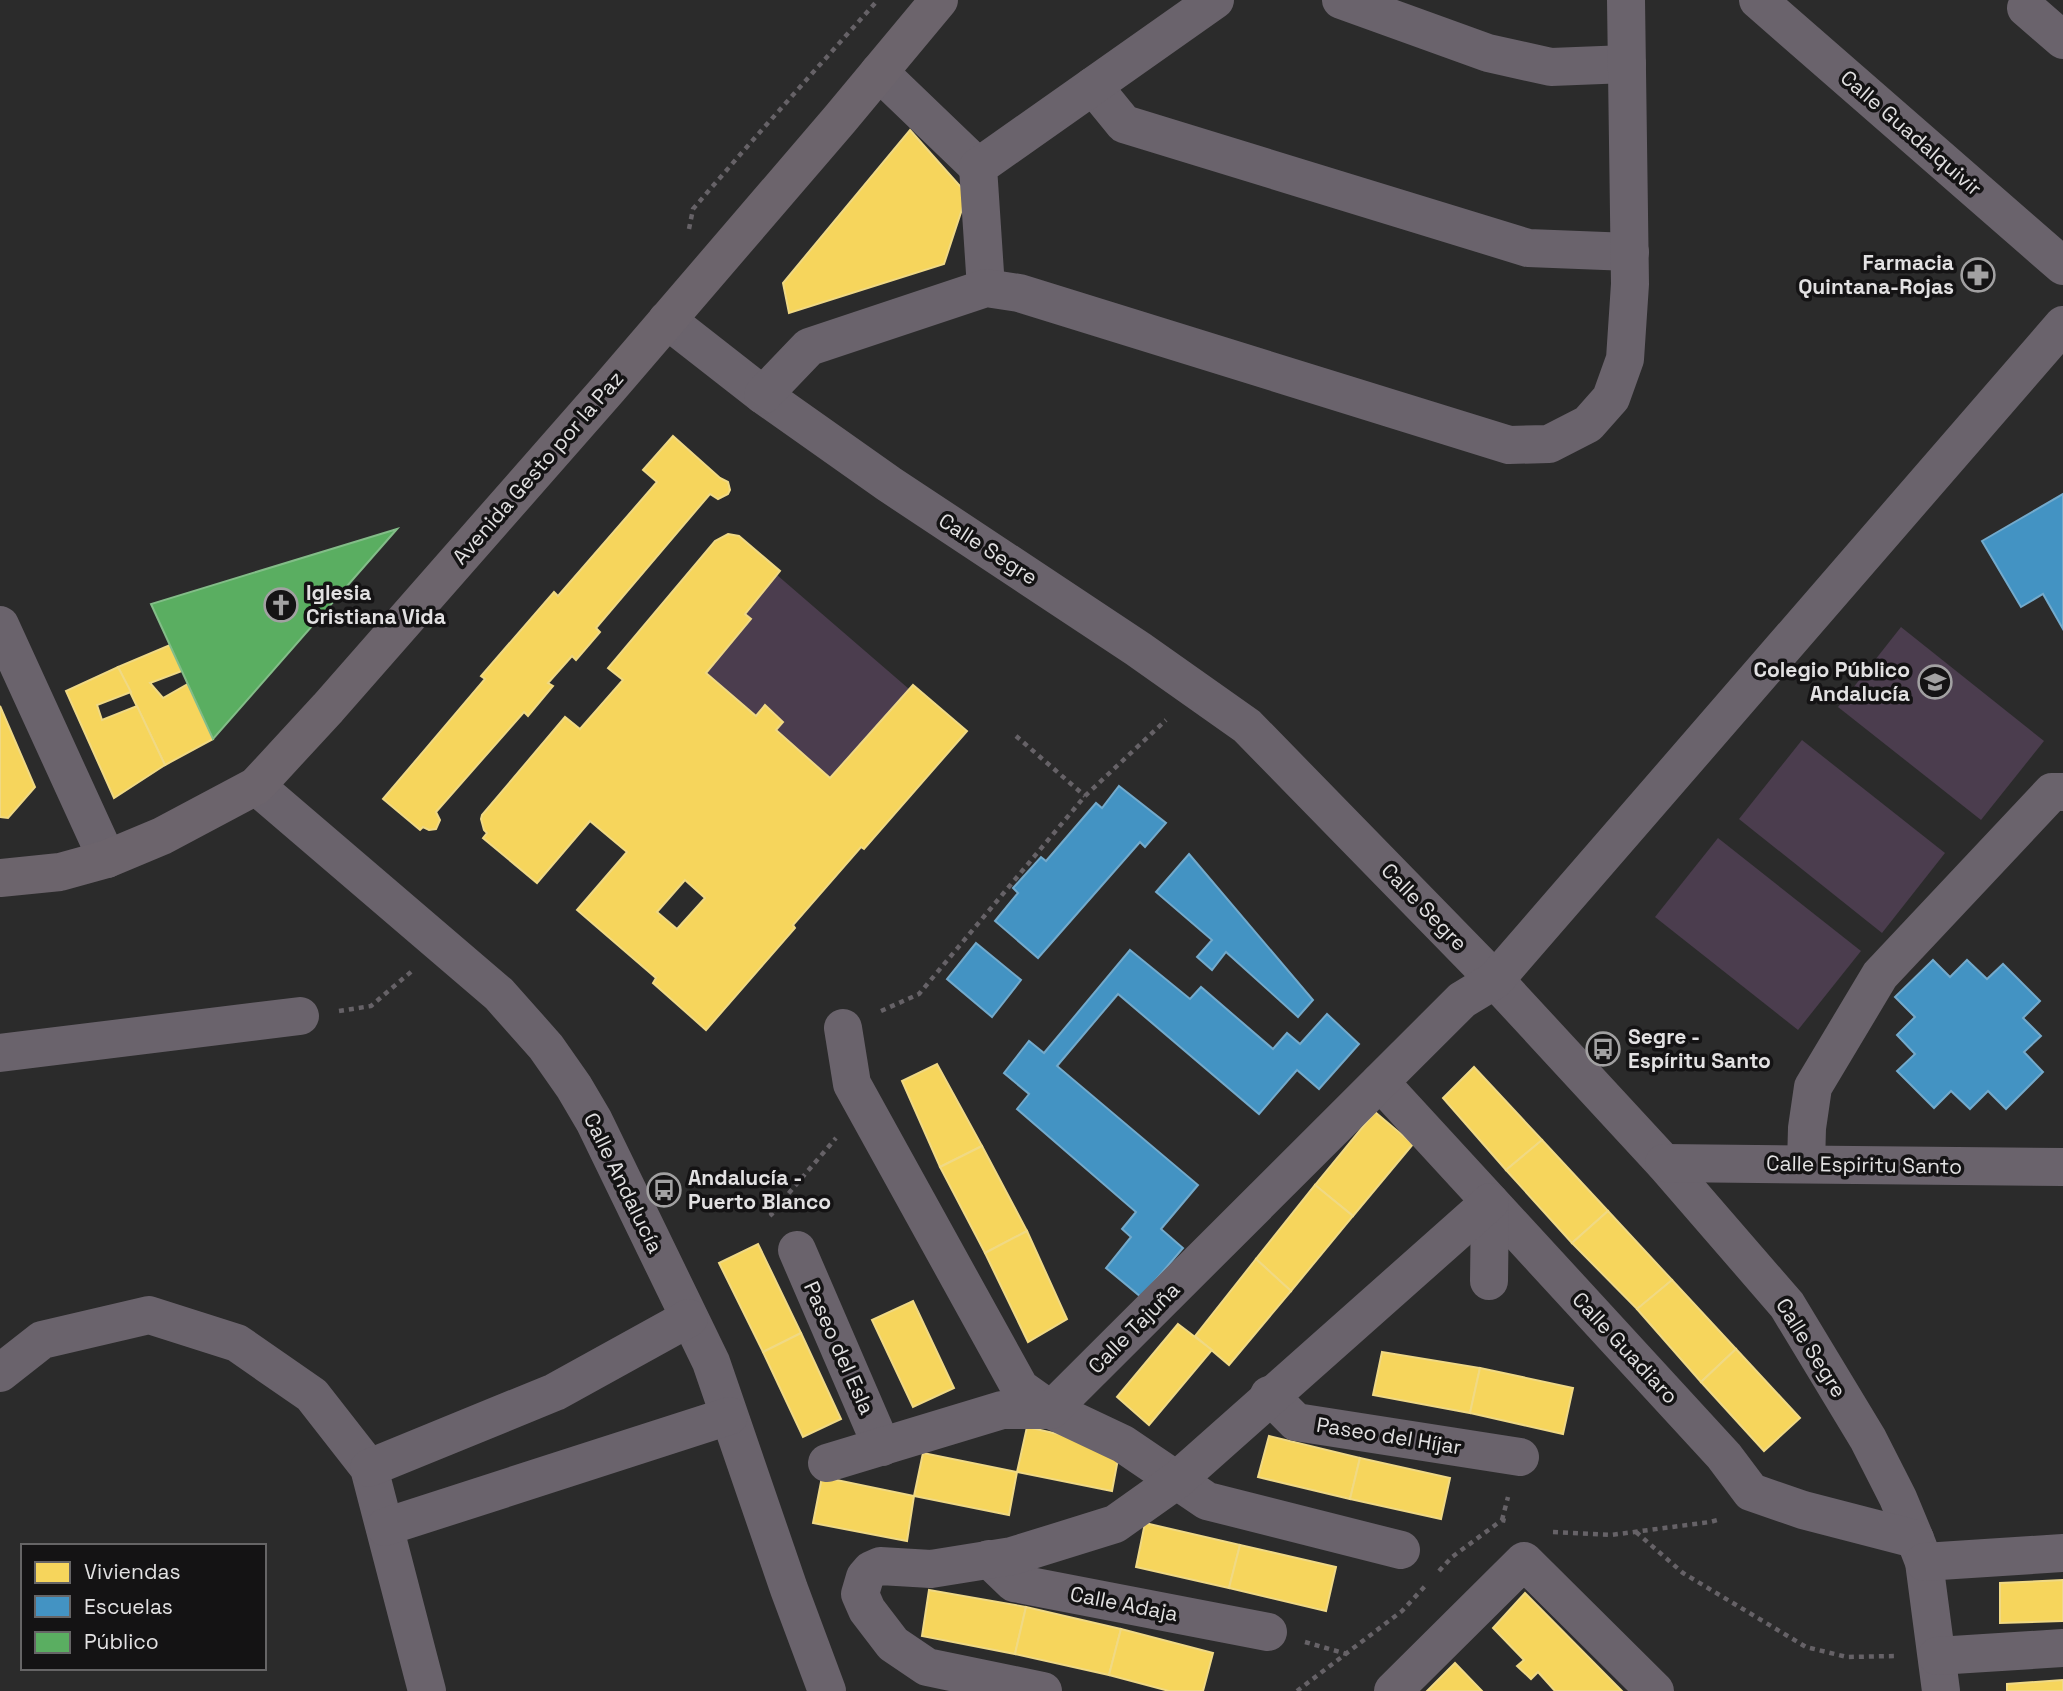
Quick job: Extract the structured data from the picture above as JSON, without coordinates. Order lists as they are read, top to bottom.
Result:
{
  "streets": {
    "main road": ["Avenida Gesto por la Paz"],
    "street": [
      "Calle Guadalquivir",
      "Calle Segre",
      "Calle Espiritu Santo",
      "Calle Andalucía",
      "Calle Tajuña",
      "Paseo del Esla",
      "Calle Guadiaro",
      "Paseo del Híjar",
      "Calle Adaja"
    ]
  },
  "crossings": [
    ["Avenida Gesto por la Paz", "Calle Segre"],
    ["Avenida Gesto por la Paz", "Calle Andalucía"],
    ["Calle Segre", "Calle Espiritu Santo"],
    ["Calle Segre", "Calle Tajuña"],
    ["Calle Segre", "Calle Guadiaro"],
    ["Calle Tajuña", "Calle Guadiaro"]
  ],
  "places": {
    "pharmacy": ["Farmacia Quintana-Rojas"],
    "church": ["Iglesia Cristiana Vida"],
    "school or university": ["Colegio Público Andalucía"],
    "bus stop": ["Segre - Espíritu Santo", "Andalucía - Puerto Blanco"]
  },
  "legend": ["Viviendas", "Escuelas", "Público"]
}
